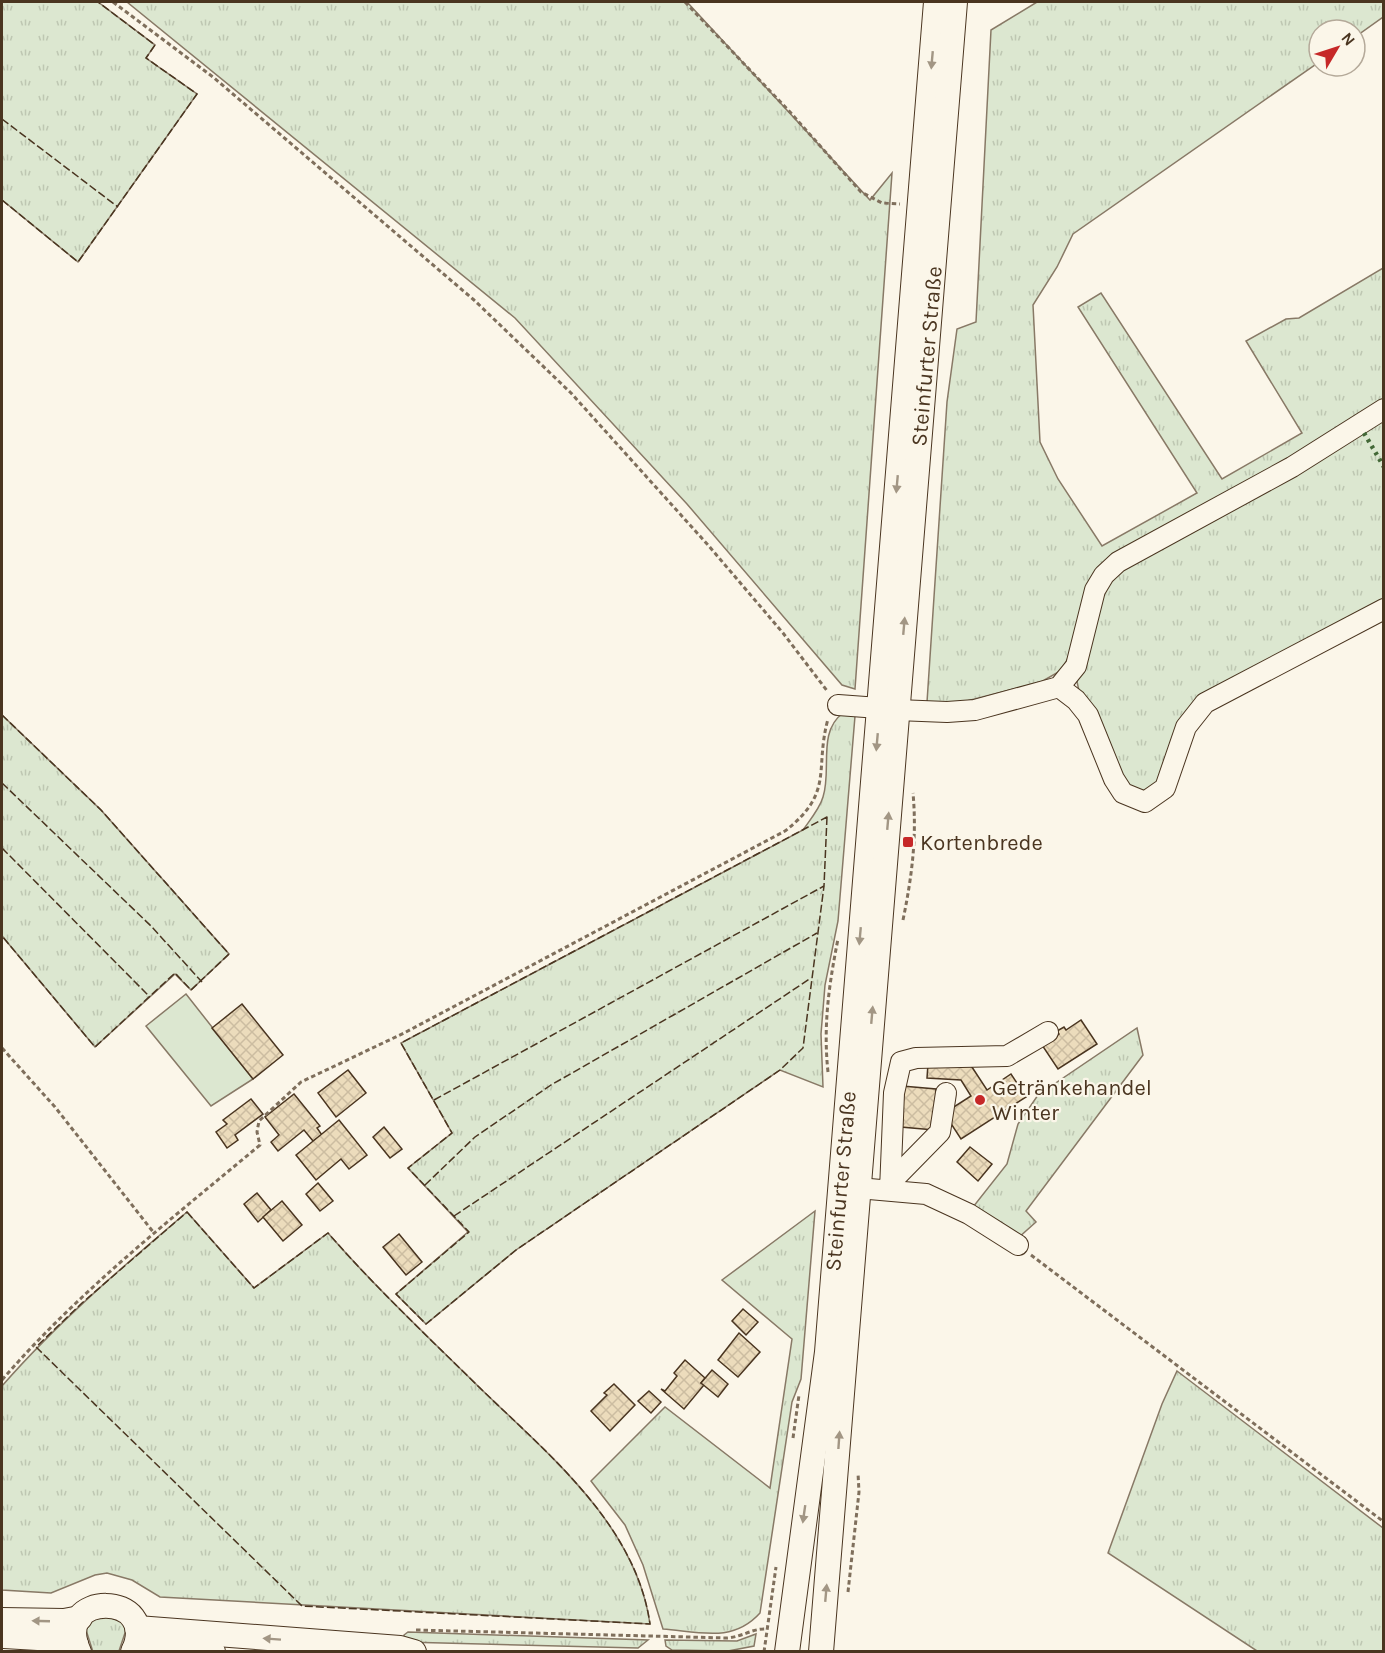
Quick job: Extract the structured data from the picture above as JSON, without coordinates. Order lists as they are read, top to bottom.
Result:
{
  "streets": {
    "main road": ["Steinfurter Straße"]
  },
  "places": {
    "transit": ["Kortenbrede"],
    "other": ["Getränkehandel Winter"]
  },
  "north": "top right"
}
